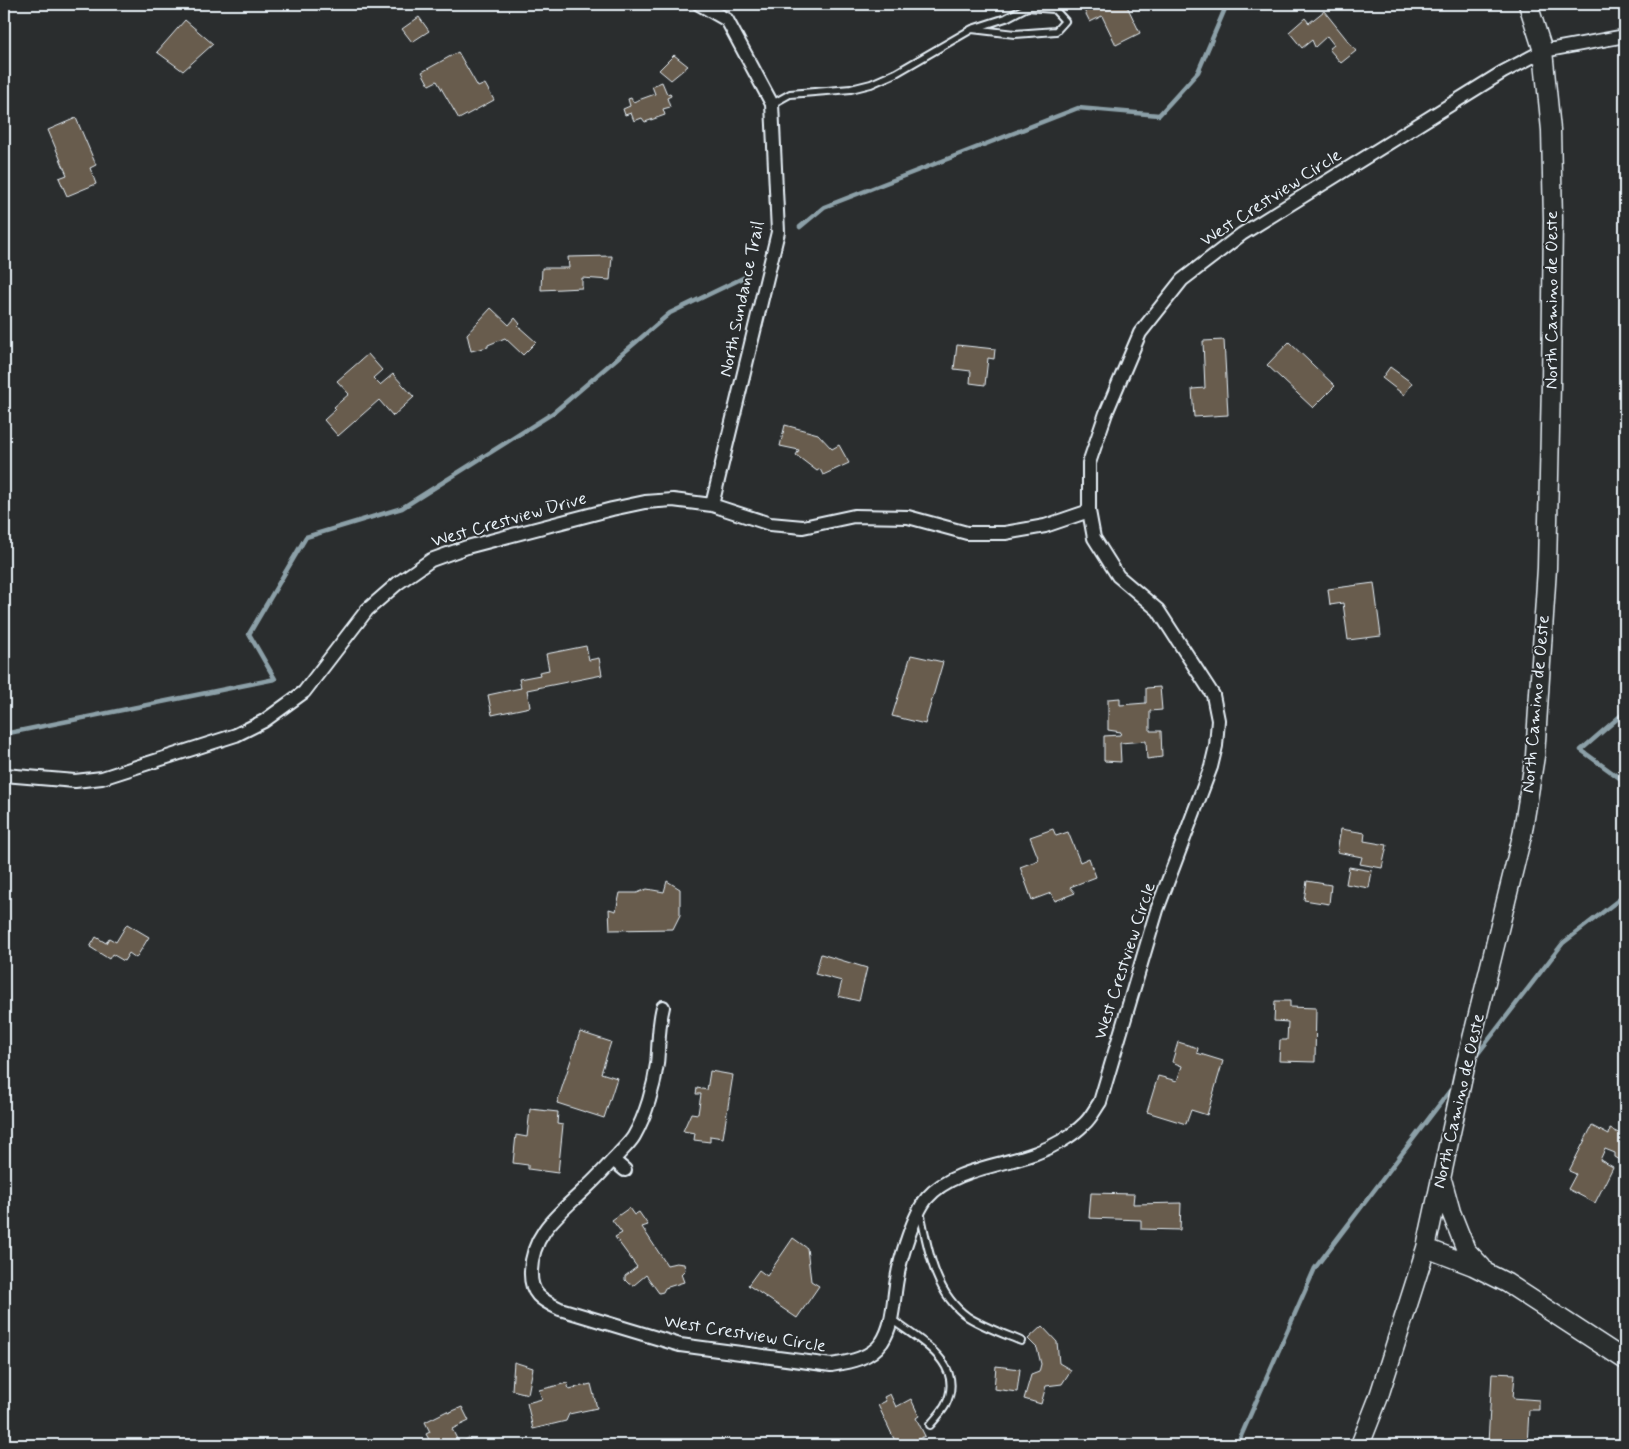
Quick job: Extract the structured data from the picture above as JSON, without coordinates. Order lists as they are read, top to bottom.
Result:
{
  "streets": {
    "street": [
      "West Crestview Circle",
      "North Sundance Trail",
      "North Camino de Oeste",
      "West Crestview Drive"
    ]
  },
  "crossings": [
    ["West Crestview Circle", "North Camino de Oeste"],
    ["West Crestview Circle", "West Crestview Drive"],
    ["North Sundance Trail", "West Crestview Drive"]
  ]
}
